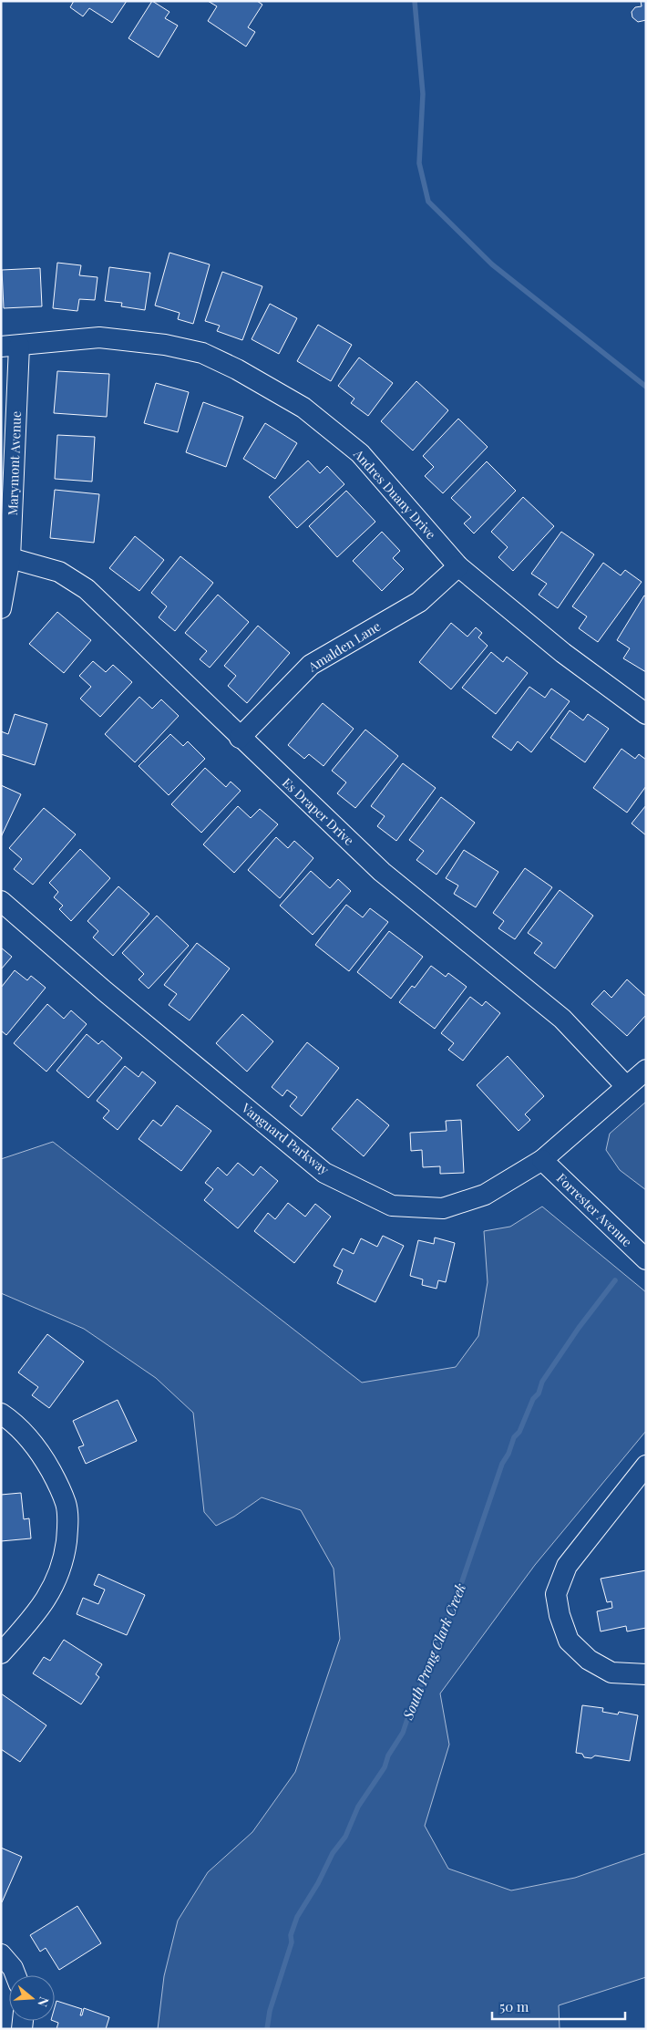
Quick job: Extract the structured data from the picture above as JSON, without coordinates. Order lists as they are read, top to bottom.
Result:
{
  "streets": {
    "street": [
      "Marymont Avenue",
      "Andres Duany Drive",
      "Amalden Lane",
      "Es Draper Drive",
      "Vanguard Parkway",
      "Forrester Avenue"
    ]
  },
  "crossings": [
    ["Marymont Avenue", "Andres Duany Drive"],
    ["Marymont Avenue", "Es Draper Drive"],
    ["Andres Duany Drive", "Amalden Lane"],
    ["Amalden Lane", "Es Draper Drive"],
    ["Es Draper Drive", "Vanguard Parkway"],
    ["Vanguard Parkway", "Forrester Avenue"]
  ],
  "water": ["South Prong Clark Creek"],
  "scale_bar": "50 m",
  "north": "right"
}
